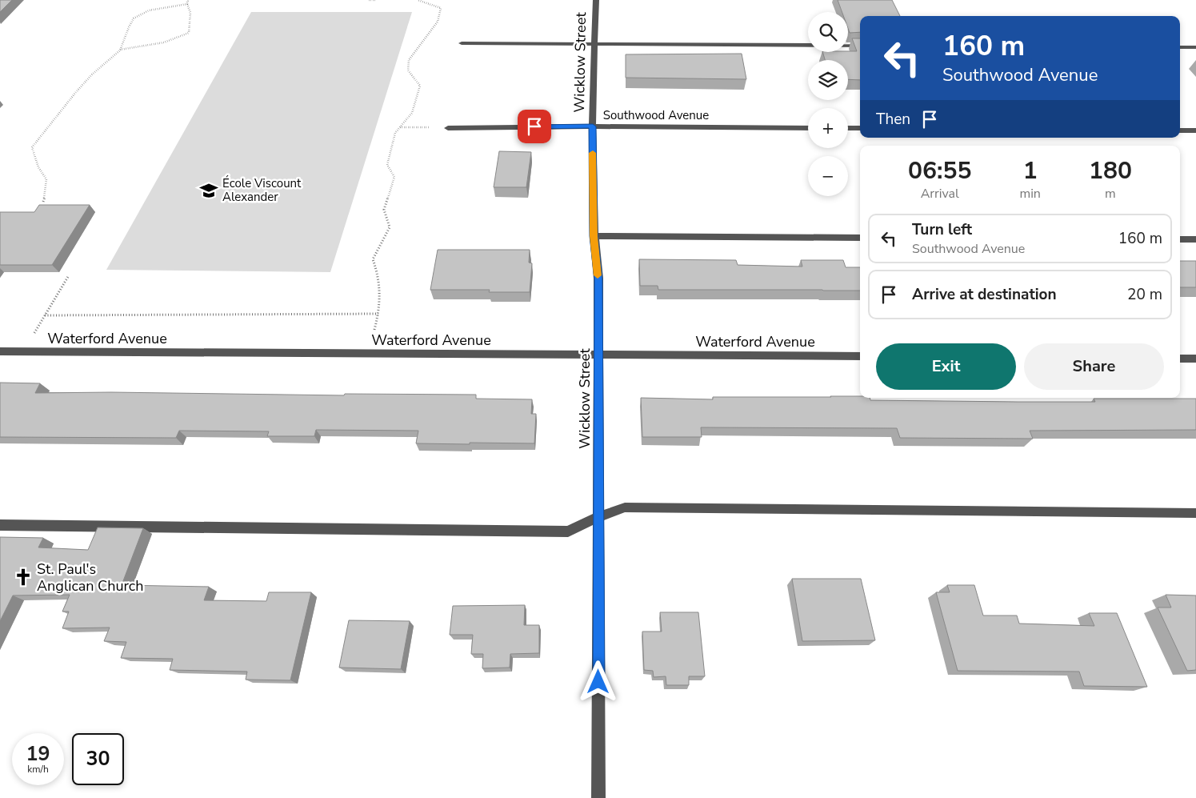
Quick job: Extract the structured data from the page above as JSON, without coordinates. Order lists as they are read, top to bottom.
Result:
{
  "streets": {
    "street": ["Wicklow Street", "Southwood Avenue", "Waterford Avenue"]
  },
  "crossings": [
    ["Wicklow Street", "Southwood Avenue"],
    ["Wicklow Street", "Waterford Avenue"]
  ],
  "places": {
    "school or university": ["École Viscount Alexander"],
    "church": ["St. Paul's Anglican Church"]
  },
  "page": {
    "map_buttons": ["+", "−"],
    "turn": ["160 m", "Southwood Avenue"],
    "then": "Then",
    "eta": [
      "06:55",
      "Arrival",
      "1",
      "min",
      "180",
      "m"
    ],
    "list": [
      {
        "name": "Turn left",
        "note": "Southwood Avenue",
        "value": "160 m"
      },
      {
        "name": "Arrive at destination",
        "value": "20 m"
      }
    ],
    "buttons": ["Exit", "Share"],
    "speed": "19 km/h",
    "limit": "30"
  }
}
